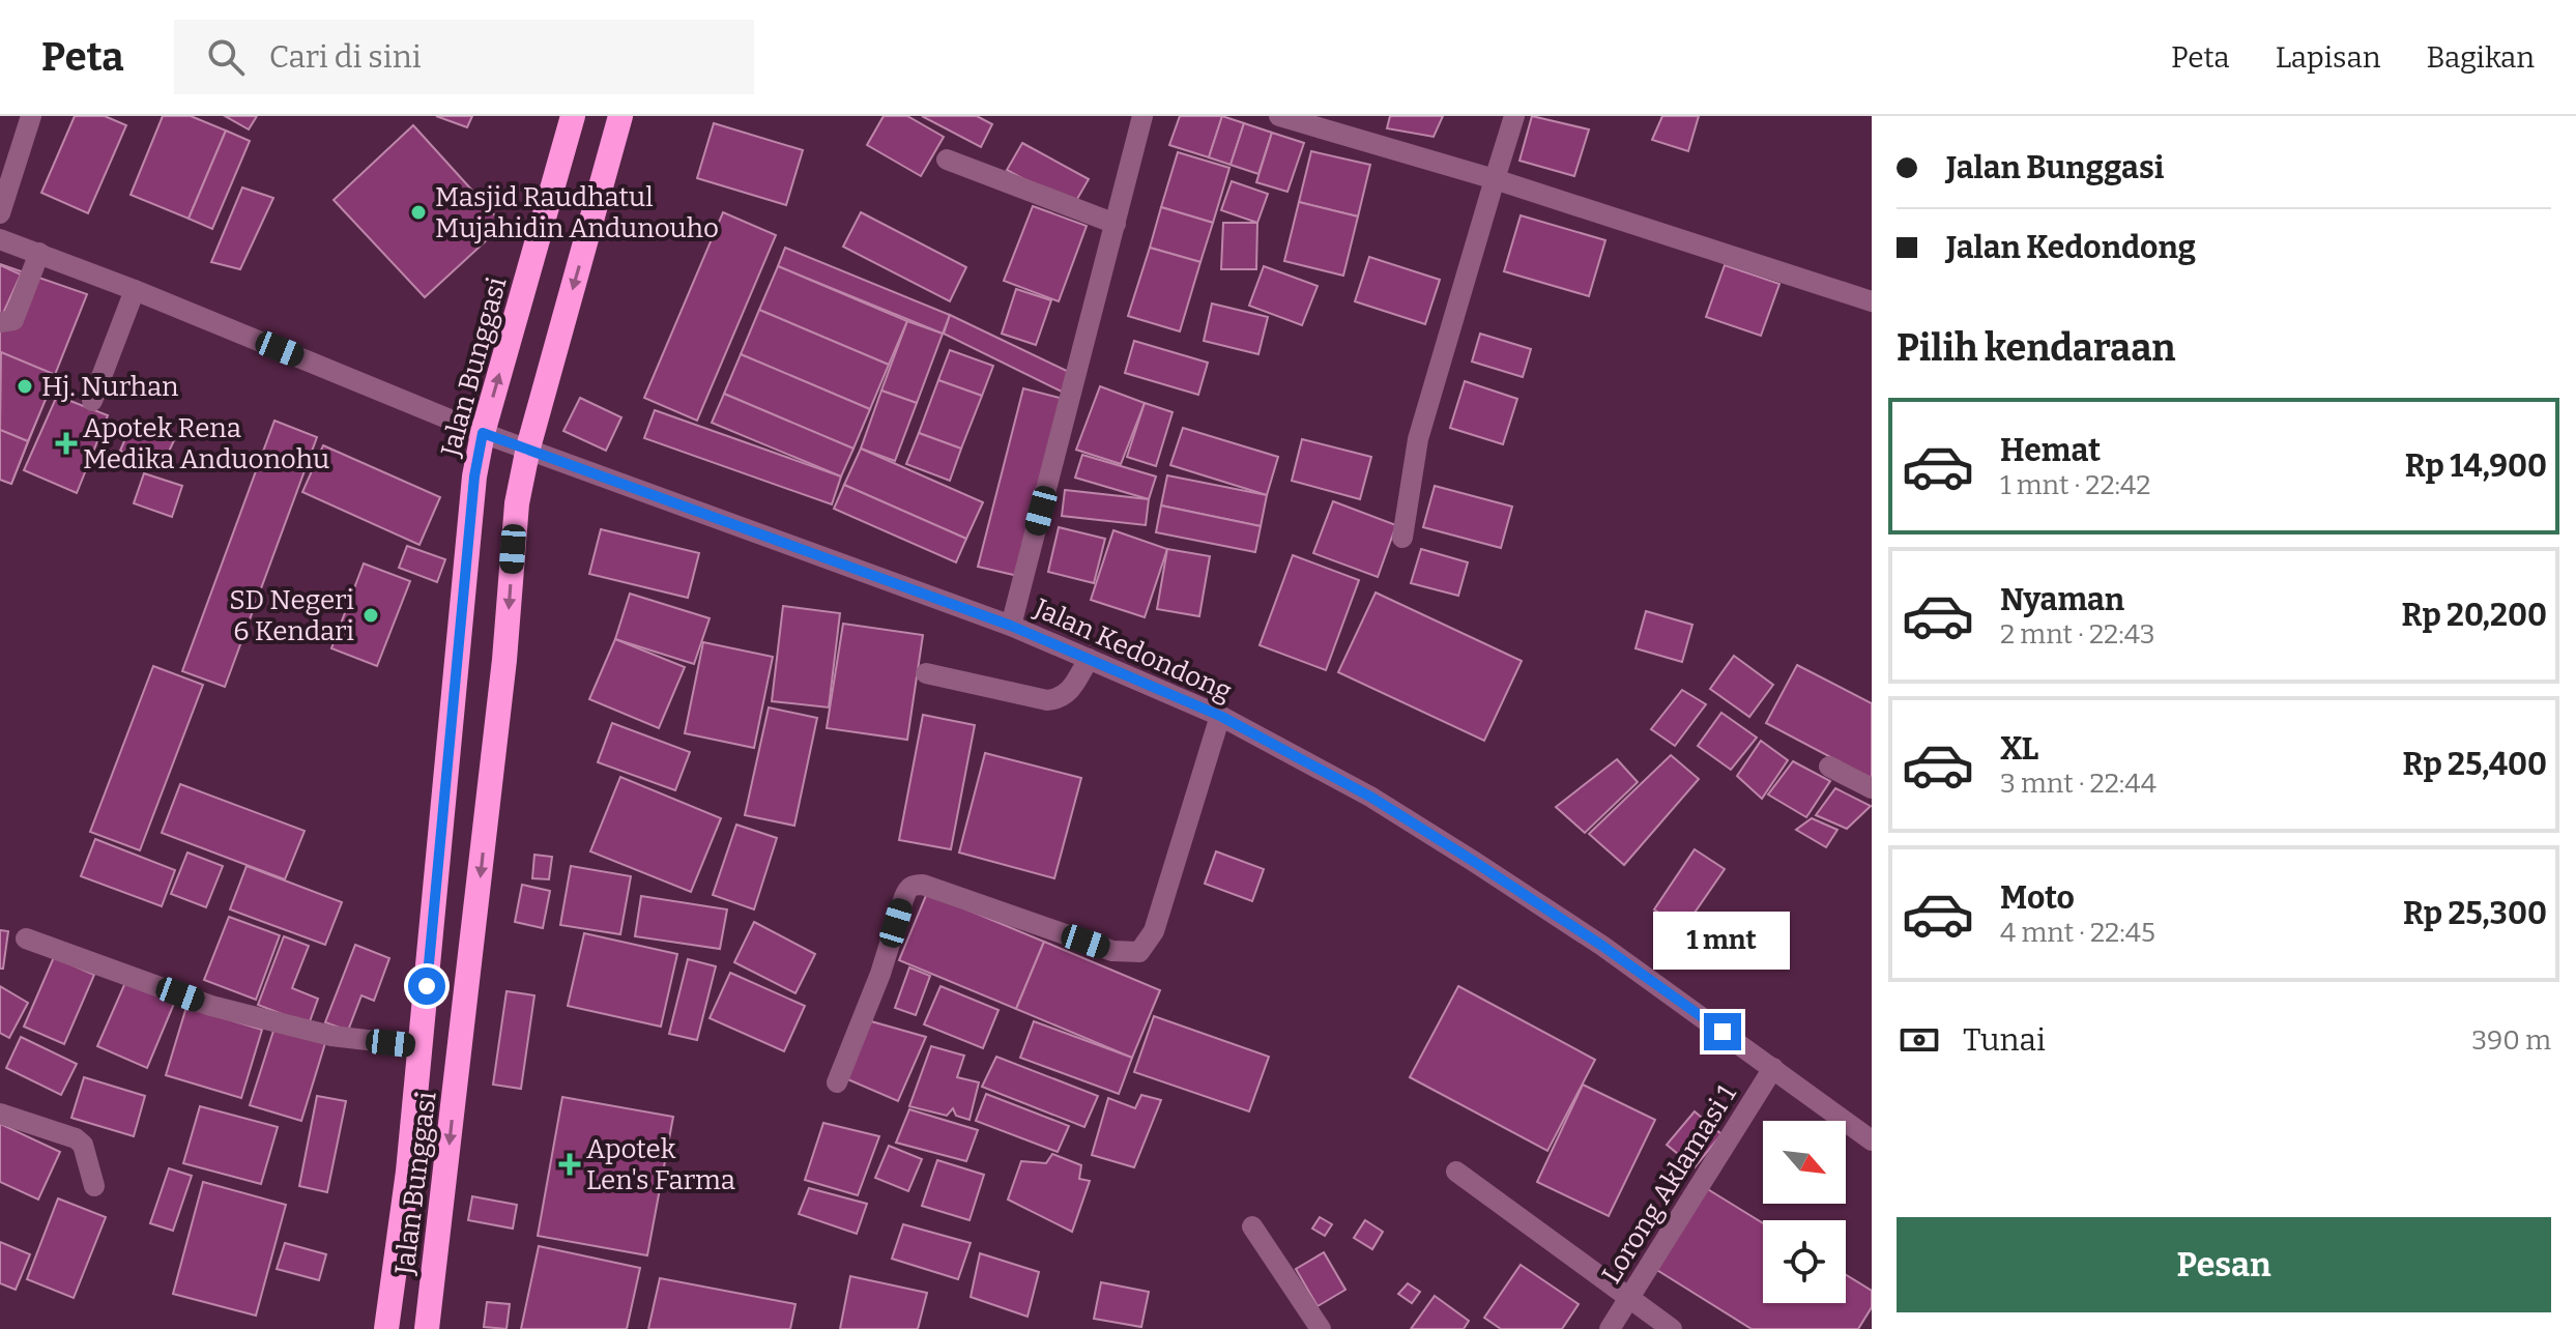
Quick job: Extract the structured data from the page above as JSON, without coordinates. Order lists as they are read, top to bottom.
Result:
{
  "streets": {
    "highway": ["Jalan Bunggasi"],
    "street": ["Jalan Kedondong", "Lorong Aklamasi 1"]
  },
  "crossings": [
    ["Jalan Bunggasi", "Jalan Kedondong"],
    ["Jalan Kedondong", "Lorong Aklamasi 1"]
  ],
  "places": {
    "other": ["Masjid Raudhatul Mujahidin Andunouho", "Hj. Nurhan", "SD Negeri 6 Kendari"],
    "health": ["Apotek Rena Medika Anduonohu", "Apotek Len's Farma"]
  },
  "north": "bottom right",
  "page": {
    "header": "Peta",
    "search": "Cari di sini",
    "nav": ["Peta", "Lapisan", "Bagikan"],
    "banner": ["Jalan Bunggasi", "Jalan Kedondong"],
    "heading": "Pilih kendaraan",
    "list": [
      {
        "name": "Hemat",
        "note": "1 mnt · 22:42",
        "value": "Rp 14,900"
      },
      {
        "name": "Nyaman",
        "note": "2 mnt · 22:43",
        "value": "Rp 20,200"
      },
      {
        "name": "XL",
        "note": "3 mnt · 22:44",
        "value": "Rp 25,400"
      },
      {
        "name": "Moto",
        "note": "4 mnt · 22:45",
        "value": "Rp 25,300"
      }
    ],
    "bubble": "1 mnt",
    "pay": ["Tunai", "390 m"],
    "buttons": "Pesan"
  }
}
